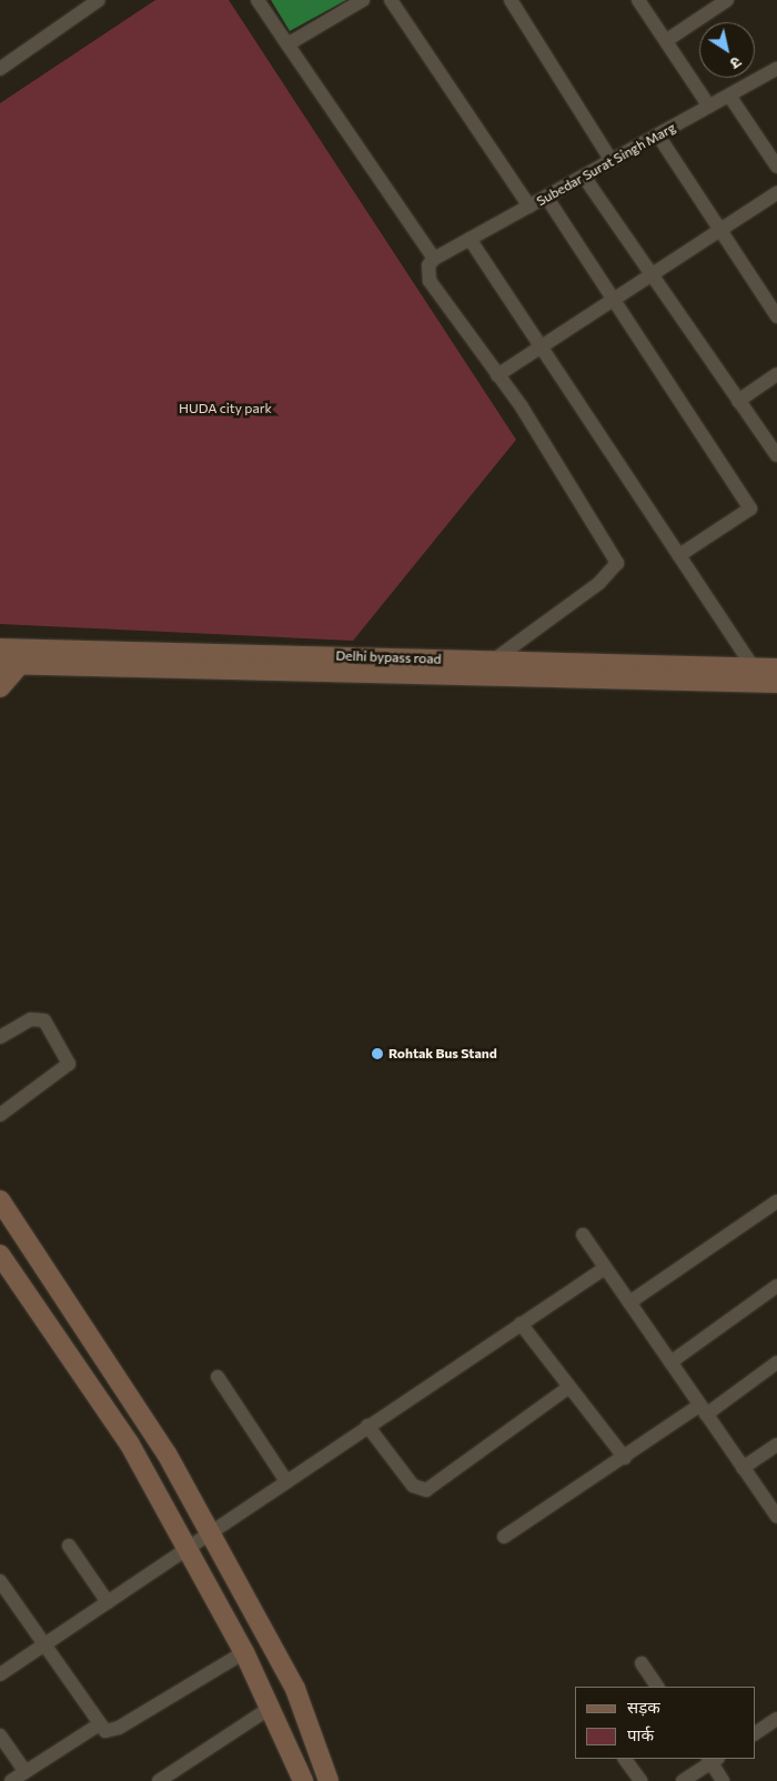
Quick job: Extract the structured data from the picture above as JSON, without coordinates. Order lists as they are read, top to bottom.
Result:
{
  "streets": {
    "main road": ["Delhi bypass road"],
    "street": ["Subedar Surat Singh Marg"]
  },
  "parks": ["HUDA city park"],
  "places": ["Rohtak Bus Stand"],
  "legend": ["सड़क", "पार्क"],
  "north": "bottom right"
}
